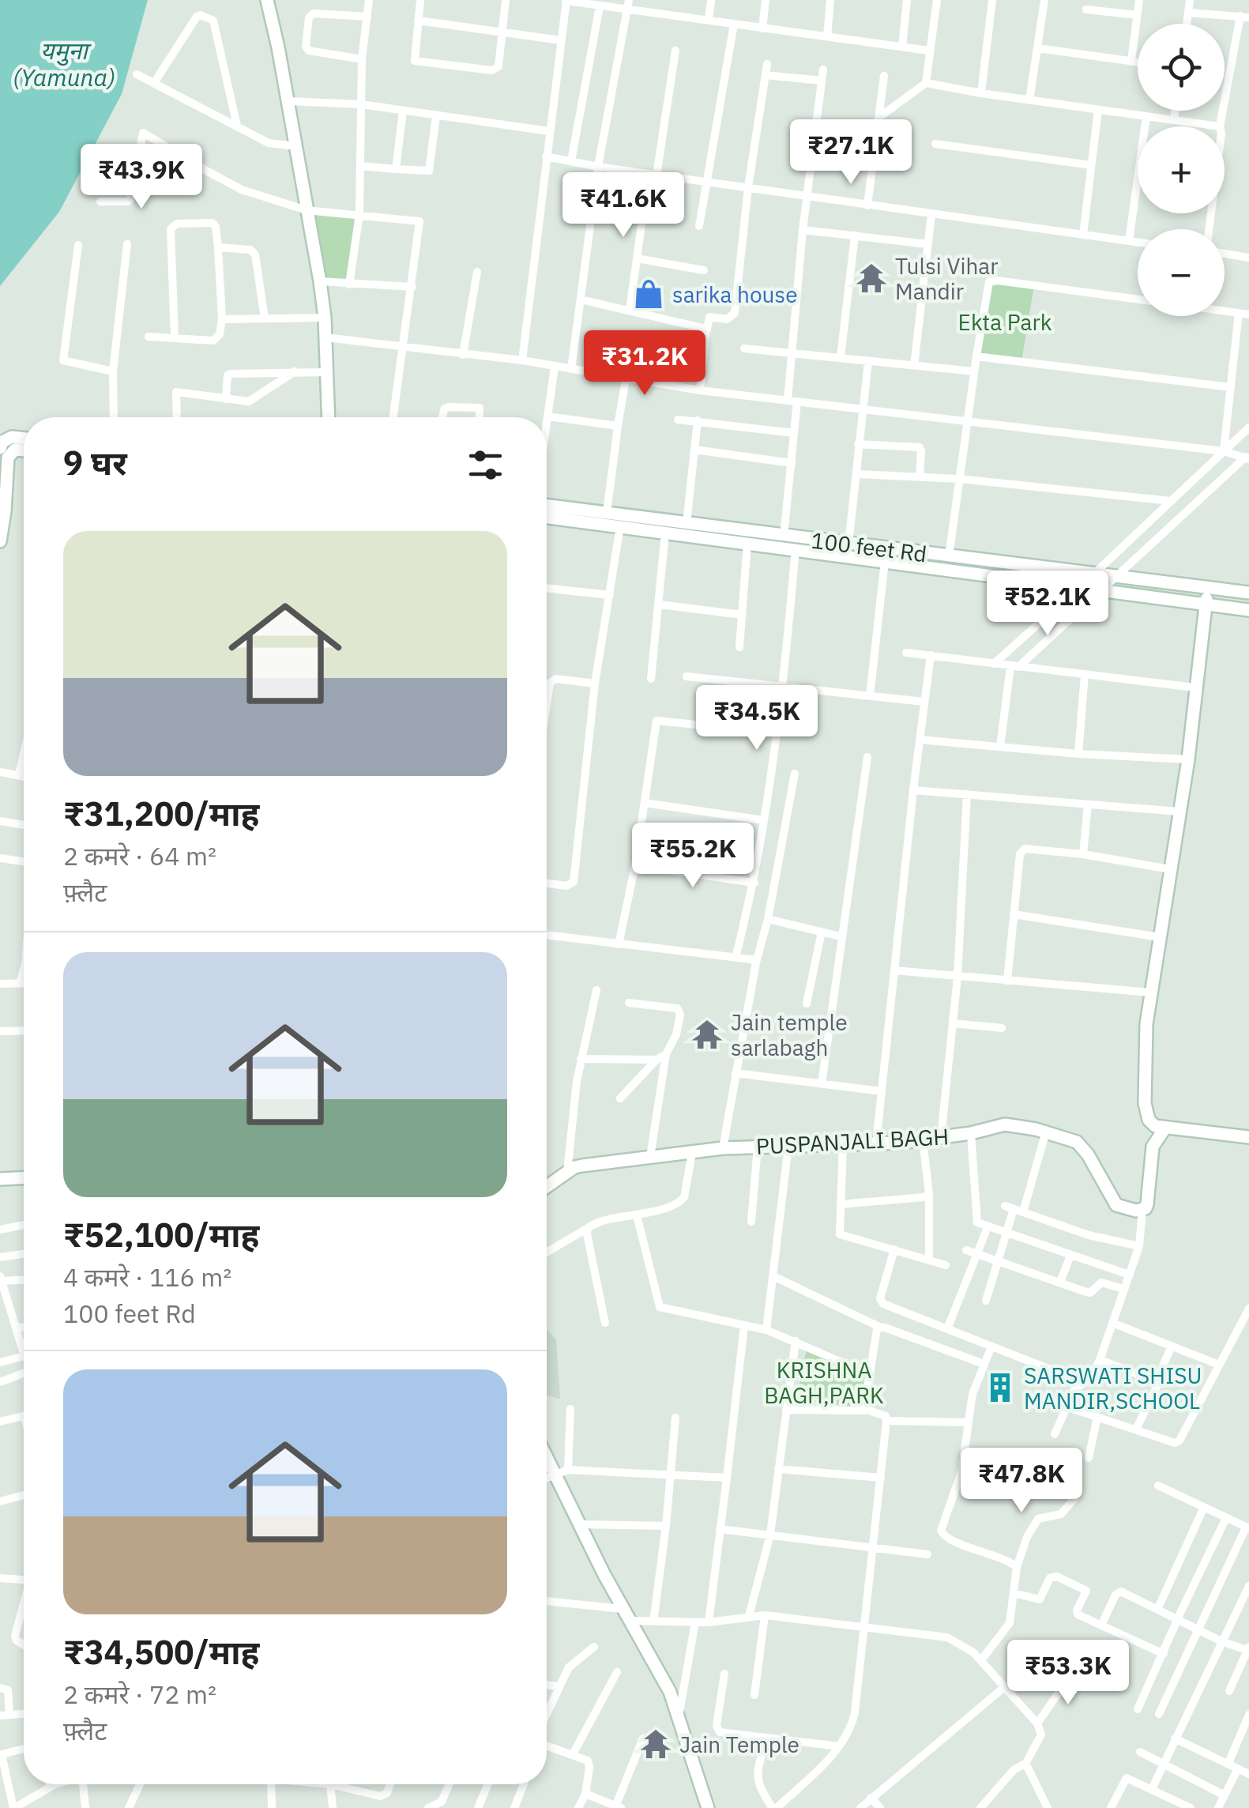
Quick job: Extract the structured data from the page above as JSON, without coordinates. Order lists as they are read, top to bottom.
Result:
{
  "streets": {
    "street": ["100 feet Rd", "PUSPANJALI BAGH"]
  },
  "water": ["यमुना (Yamuna)"],
  "parks": ["Ekta Park", "KRISHNA BAGH,PARK"],
  "places": {
    "temple": ["Tulsi Vihar Mandir", "Jain temple sarlabagh", "Jain Temple"],
    "shop": ["sarika house"],
    "building": ["SARSWATI SHISU MANDIR,SCHOOL"]
  },
  "page": {
    "map_buttons": ["+", "−"],
    "price": [
      "₹27.1K",
      "₹43.9K",
      "₹41.6K",
      "₹31.2K",
      "₹52.1K",
      "₹34.5K",
      "₹55.2K",
      "₹47.8K",
      "₹53.3K"
    ],
    "heading": "9 घर",
    "list": [
      {
        "name": "₹31,200/माह",
        "note": "2 कमरे · 64 m² · फ़्लैट"
      },
      {
        "name": "₹52,100/माह",
        "note": "4 कमरे · 116 m² · 100 feet Rd"
      },
      {
        "name": "₹34,500/माह",
        "note": "2 कमरे · 72 m² · फ़्लैट"
      }
    ]
  }
}
